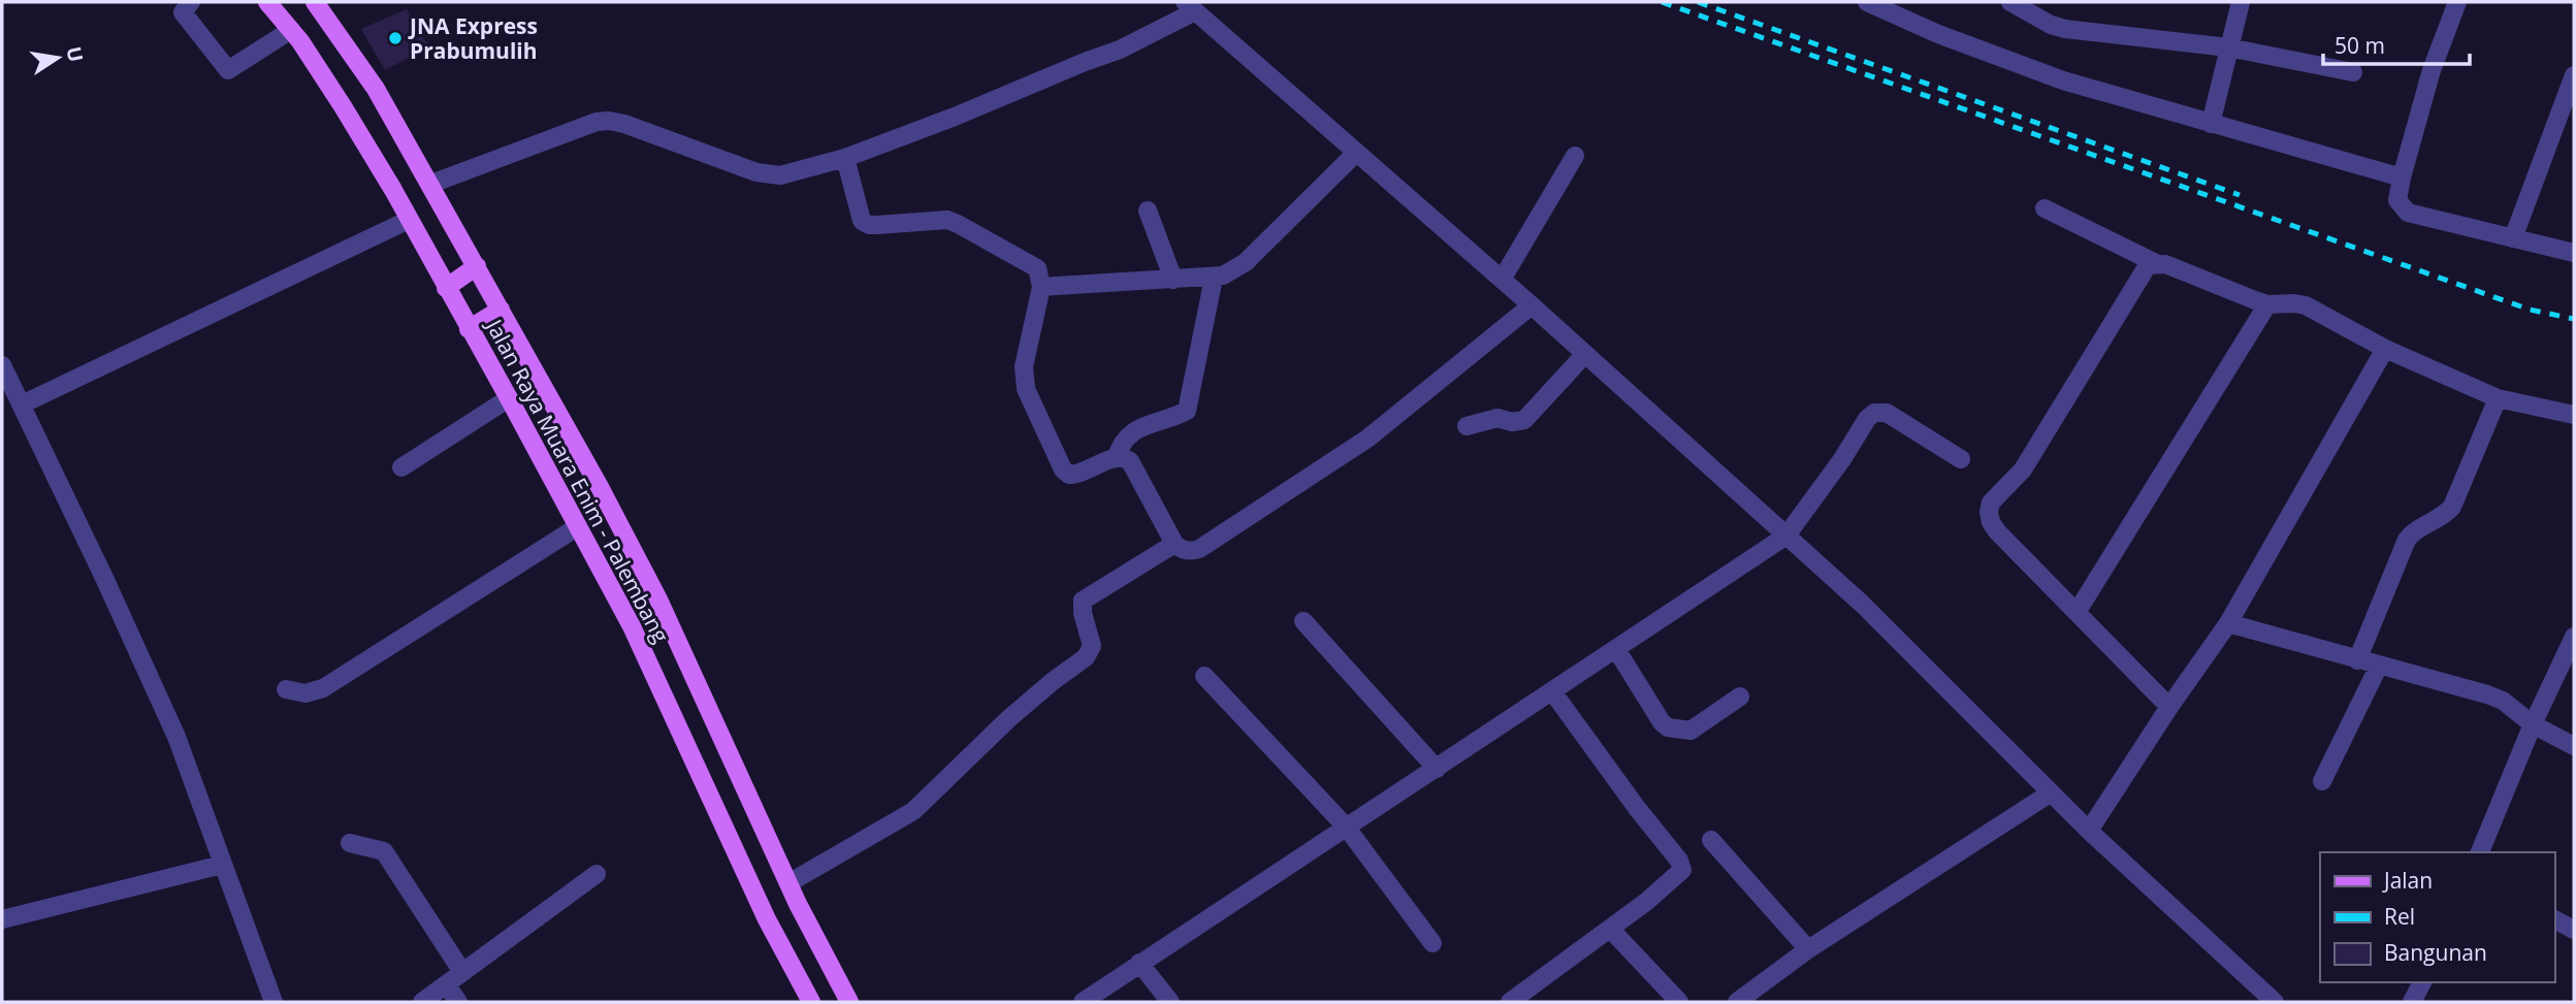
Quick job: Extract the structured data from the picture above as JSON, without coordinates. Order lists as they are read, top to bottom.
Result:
{
  "streets": {
    "main road": ["Jalan Raya Muara Enim - Palembang"]
  },
  "places": ["JNA Express Prabumulih"],
  "legend": ["Jalan", "Rel", "Bangunan"],
  "scale_bar": "50 m",
  "north": "right"
}
